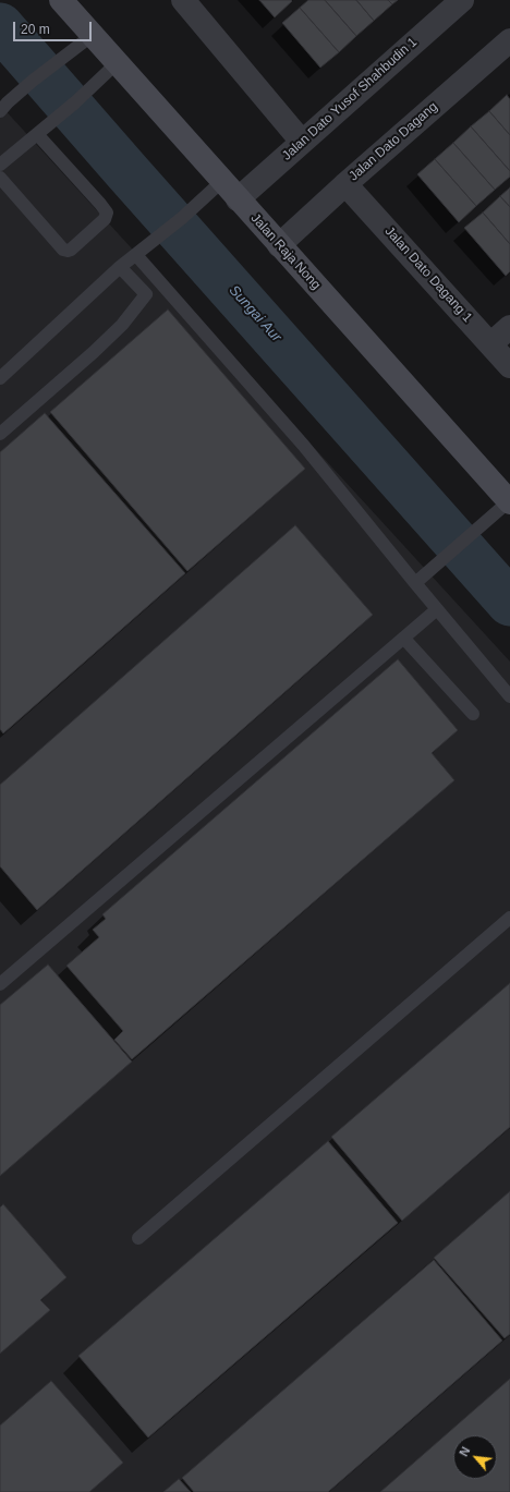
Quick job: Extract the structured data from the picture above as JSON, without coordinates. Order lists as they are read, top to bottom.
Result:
{
  "streets": {
    "main road": ["Jalan Raja Nong"],
    "street": ["Jalan Dato Yusof Shahbudin 1", "Jalan Dato Dagang", "Jalan Dato Dagang 1"]
  },
  "crossings": [
    ["Jalan Dato Yusof Shahbudin 1", "Jalan Raja Nong"],
    ["Jalan Dato Dagang", "Jalan Raja Nong"],
    ["Jalan Dato Dagang", "Jalan Dato Dagang 1"]
  ],
  "water": ["Sungai Aur"],
  "scale_bar": "20 m",
  "north": "top left"
}
